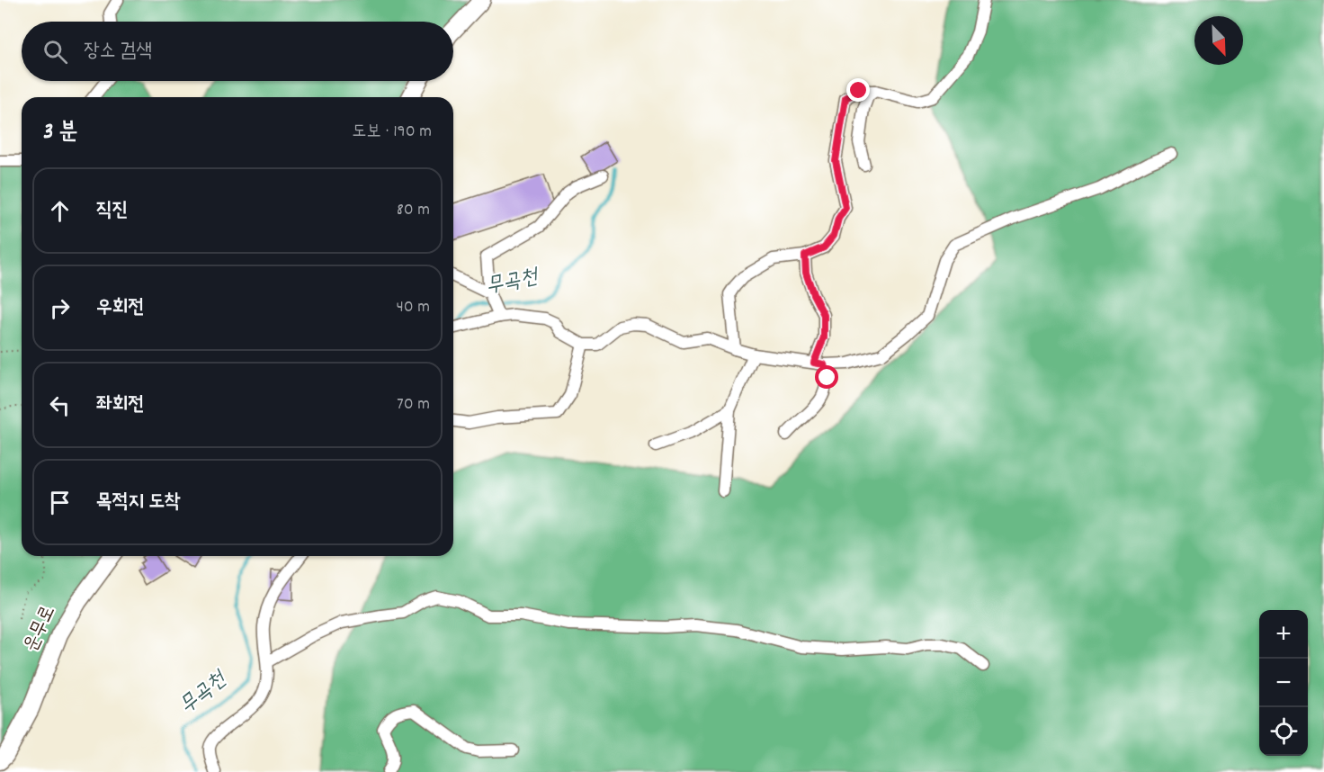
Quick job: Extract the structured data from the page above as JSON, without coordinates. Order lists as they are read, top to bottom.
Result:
{
  "streets": {
    "street": ["운무로"]
  },
  "water": ["무곡천"],
  "north": "bottom right",
  "page": {
    "search": "장소 검색",
    "heading": ["3 분", "도보 · 190 m"],
    "list": [
      ["직진", "80 m"],
      ["우회전", "40 m"],
      ["좌회전", "70 m"],
      "목적지 도착"
    ],
    "map_buttons": ["+", "−"]
  }
}
